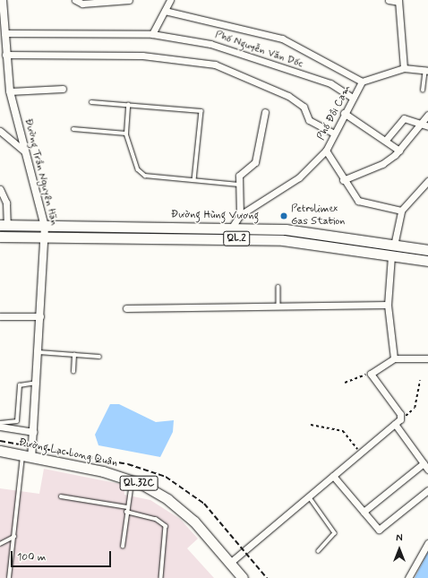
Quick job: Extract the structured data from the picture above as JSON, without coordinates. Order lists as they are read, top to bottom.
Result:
{
  "streets": {
    "main road": [
      "Đường Hùng Vương",
      "QL.2",
      "Đường Lạc Long Quân",
      "QL.32C"
    ],
    "street": ["Phố Nguyễn Văn Dốc", "Phố Đồi Cam", "Đường Trần Nguyên Hãn"]
  },
  "crossings": [
    ["Phố Nguyễn Văn Dốc", "Phố Đồi Cam"],
    ["Phố Nguyễn Văn Dốc", "Đường Trần Nguyên Hãn"],
    ["Phố Đồi Cam", "Đường Hùng Vương"],
    ["Đường Trần Nguyên Hãn", "Đường Hùng Vương"],
    ["Đường Trần Nguyên Hãn", "Đường Lạc Long Quân"]
  ],
  "places": ["Petrolimex Gas Station"],
  "scale_bar": "100 m",
  "north": "top"
}
